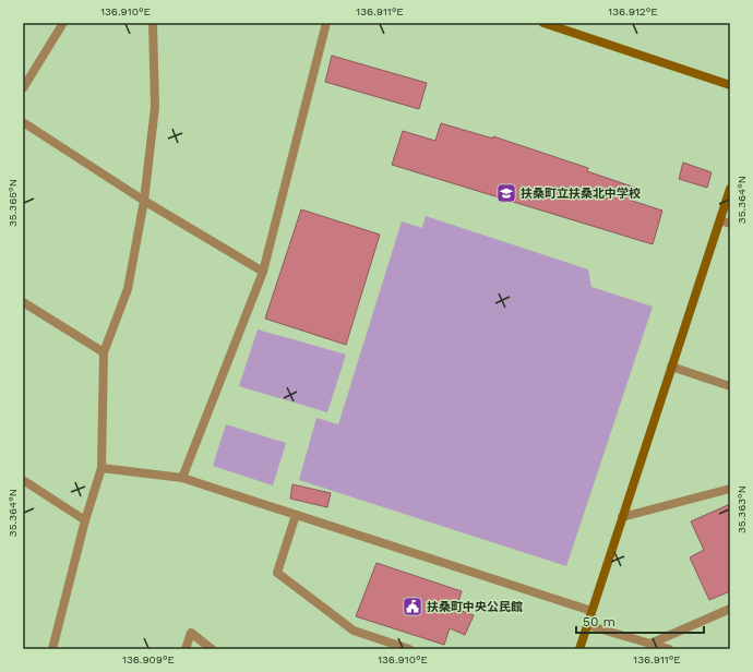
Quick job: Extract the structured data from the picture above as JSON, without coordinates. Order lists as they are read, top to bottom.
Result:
{
  "places": {
    "school or university": ["扶桑町立扶桑北中学校"],
    "public building": ["扶桑町中央公民館"]
  },
  "scale_bar": "50 m",
  "coordinates": [
    "136.910°E",
    "136.911°E",
    "136.912°E",
    "35.364°N",
    "35.365°N",
    "35.363°N",
    "136.909°E"
  ]
}
